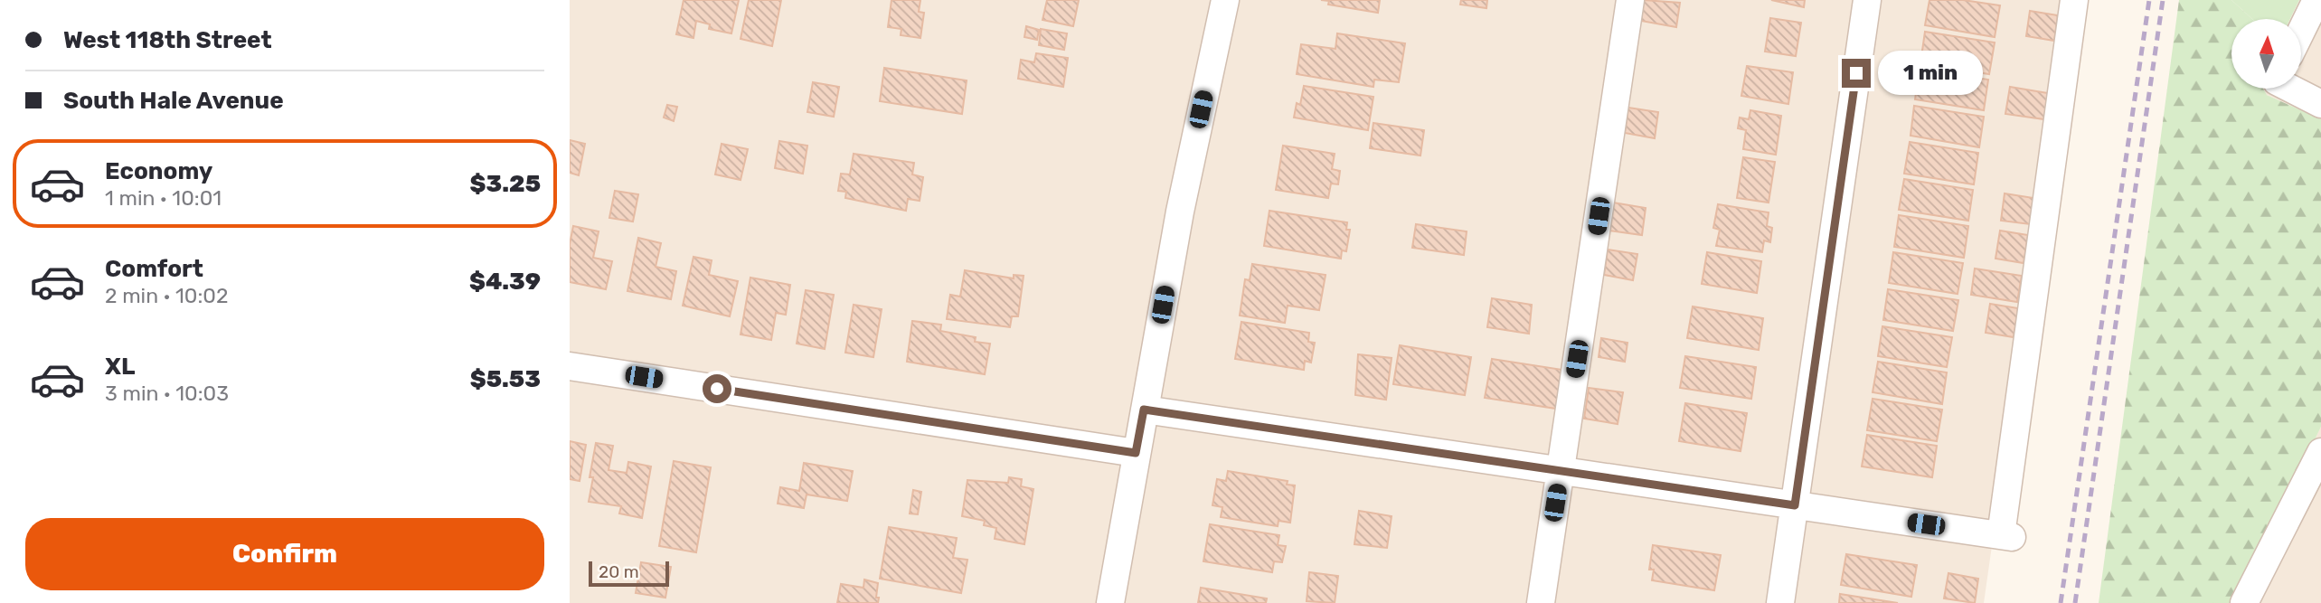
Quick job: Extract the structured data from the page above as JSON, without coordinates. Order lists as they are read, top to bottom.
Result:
{
  "scale_bar": "20 m",
  "north": "top",
  "page": {
    "banner": ["West 118th Street", "South Hale Avenue"],
    "bubble": "1 min",
    "list": [
      {
        "name": "Economy",
        "note": "1 min · 10:01",
        "value": "$3.25"
      },
      {
        "name": "Comfort",
        "note": "2 min · 10:02",
        "value": "$4.39"
      },
      {
        "name": "XL",
        "note": "3 min · 10:03",
        "value": "$5.53"
      }
    ],
    "buttons": "Confirm",
    "scale": "20 m"
  }
}
